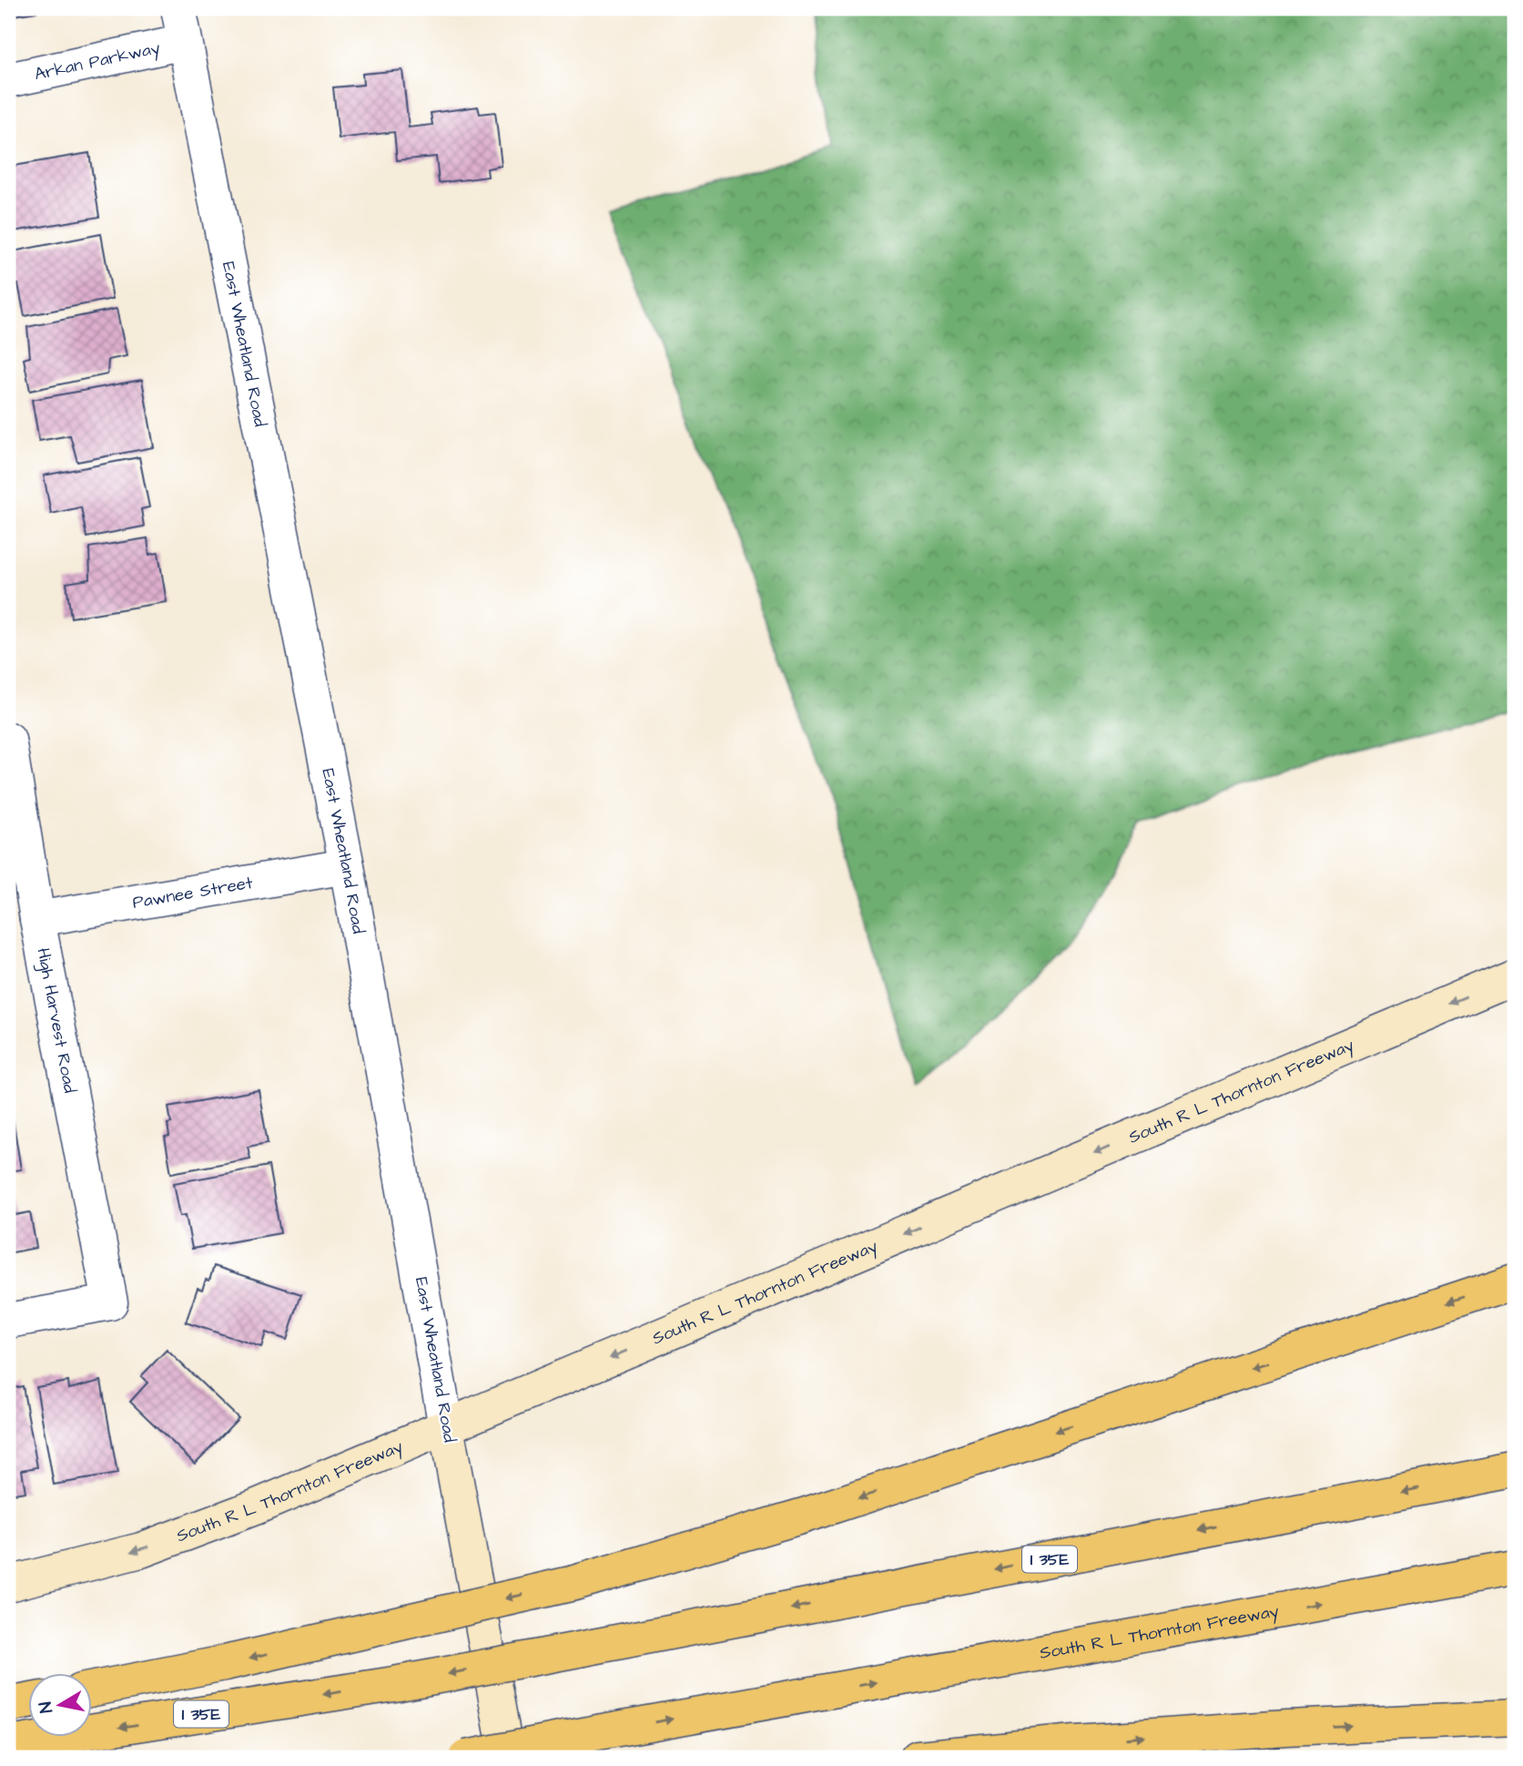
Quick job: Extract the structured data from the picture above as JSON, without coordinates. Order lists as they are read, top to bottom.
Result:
{
  "streets": {
    "highway": ["South R L Thornton Freeway", "I 35E"],
    "main road": ["East Wheatland Road"],
    "street": ["Arkan Parkway", "Pawnee Street", "High Harvest Road"]
  },
  "crossings": [
    ["Arkan Parkway", "East Wheatland Road"],
    ["East Wheatland Road", "Pawnee Street"],
    ["East Wheatland Road", "South R L Thornton Freeway"],
    ["Pawnee Street", "High Harvest Road"]
  ],
  "north": "left"
}
